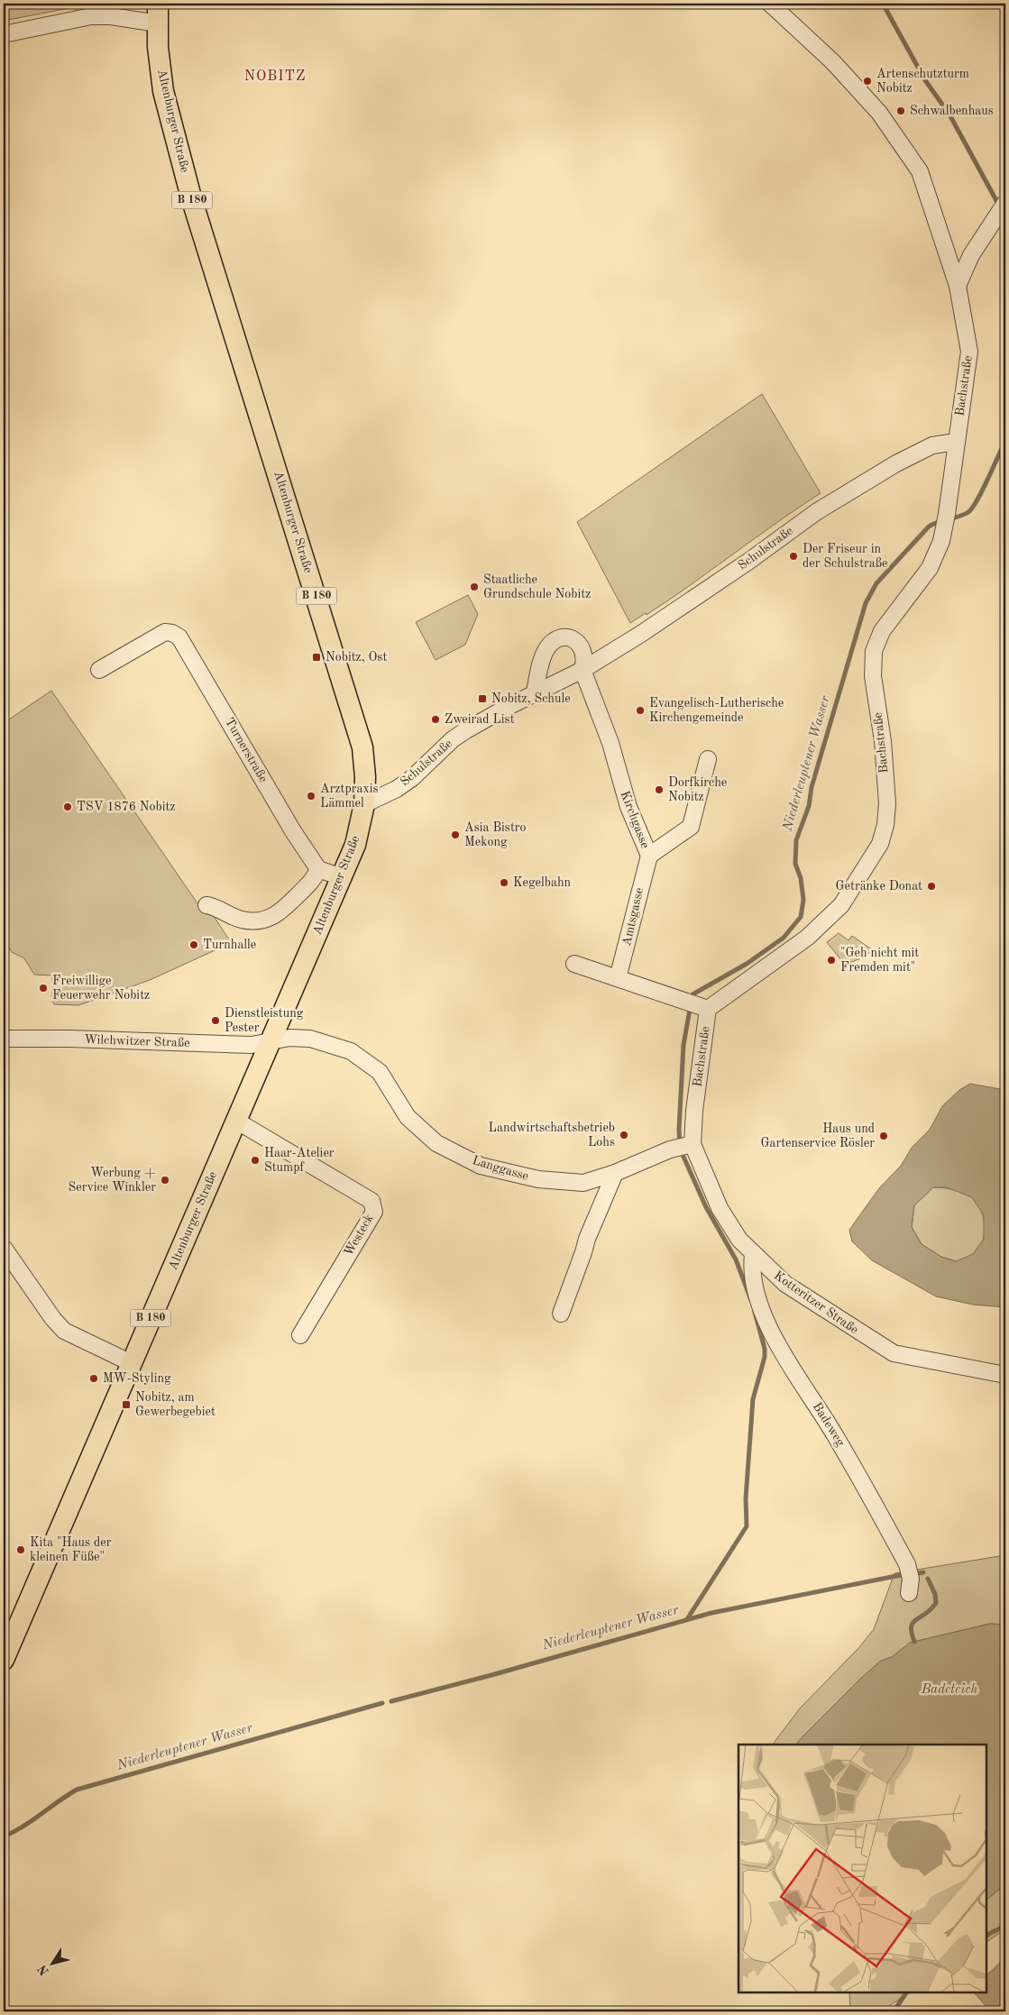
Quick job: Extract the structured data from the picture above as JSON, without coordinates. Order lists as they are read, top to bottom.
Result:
{
  "streets": {
    "main road": ["Altenburger Straße", "B 180"],
    "street": [
      "Bachstraße",
      "Schulstraße",
      "Turnerstraße",
      "Kirchgasse",
      "Amtsgasse",
      "Wilchwitzer Straße",
      "Langgasse",
      "Westeck",
      "Kotteritzer Straße",
      "Badeweg"
    ]
  },
  "crossings": [
    ["Altenburger Straße", "Schulstraße"],
    ["Altenburger Straße", "Wilchwitzer Straße"],
    ["Altenburger Straße", "Langgasse"],
    ["Altenburger Straße", "Westeck"],
    ["Bachstraße", "Schulstraße"],
    ["Bachstraße", "Langgasse"],
    ["Bachstraße", "Kotteritzer Straße"],
    ["Schulstraße", "Kirchgasse"],
    ["Kirchgasse", "Amtsgasse"],
    ["Wilchwitzer Straße", "Langgasse"],
    ["Langgasse", "Kotteritzer Straße"],
    ["Kotteritzer Straße", "Badeweg"]
  ],
  "districts": ["NOBITZ"],
  "water": ["Niederleuptener Wasser", "Badeteich"],
  "places": {
    "other": [
      "Artenschutzturm Nobitz",
      "Schwalbenhaus",
      "Der Friseur in der Schulstraße",
      "Staatliche Grundschule Nobitz",
      "Evangelisch-Lutherische Kirchengemeinde",
      "Zweirad List",
      "Dorfkirche Nobitz",
      "Arztpraxis Lämmel",
      "TSV 1876 Nobitz",
      "Asia Bistro Mekong",
      "Kegelbahn",
      "Getränke Donat",
      "Turnhalle",
      "\"Geh nicht mit Fremden mit\"",
      "Freiwillige Feuerwehr Nobitz",
      "Dienstleistung Pester",
      "Landwirtschaftsbetrieb Lohs",
      "Haus und Gartenservice Rösler",
      "Haar-Atelier Stumpf",
      "Werbung + Service Winkler",
      "MW-Styling",
      "Kita \"Haus der kleinen Füße\""
    ],
    "transit": ["Nobitz, Ost", "Nobitz, Schule", "Nobitz, am Gewerbegebiet"]
  },
  "north": "bottom left"
}
